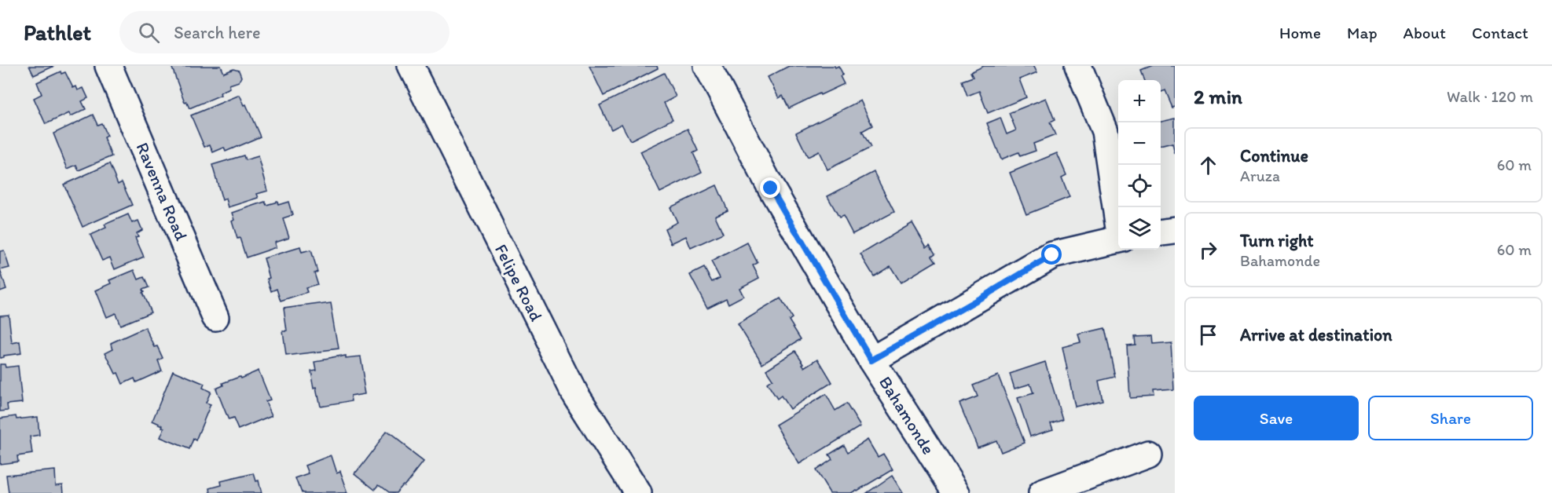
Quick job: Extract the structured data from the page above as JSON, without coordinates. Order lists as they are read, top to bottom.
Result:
{
  "streets": {
    "street": ["Ravenna Road", "Felipe Road", "Bahamonde"]
  },
  "page": {
    "header": "Pathlet",
    "search": "Search here",
    "nav": [
      "Home",
      "Map",
      "About",
      "Contact"
    ],
    "heading": ["2 min", "Walk · 120 m"],
    "map_buttons": ["+", "−"],
    "list": [
      ["Continue", "Aruza", "60 m"],
      ["Turn right", "Bahamonde", "60 m"],
      "Arrive at destination"
    ],
    "buttons": ["Save", "Share"]
  }
}
